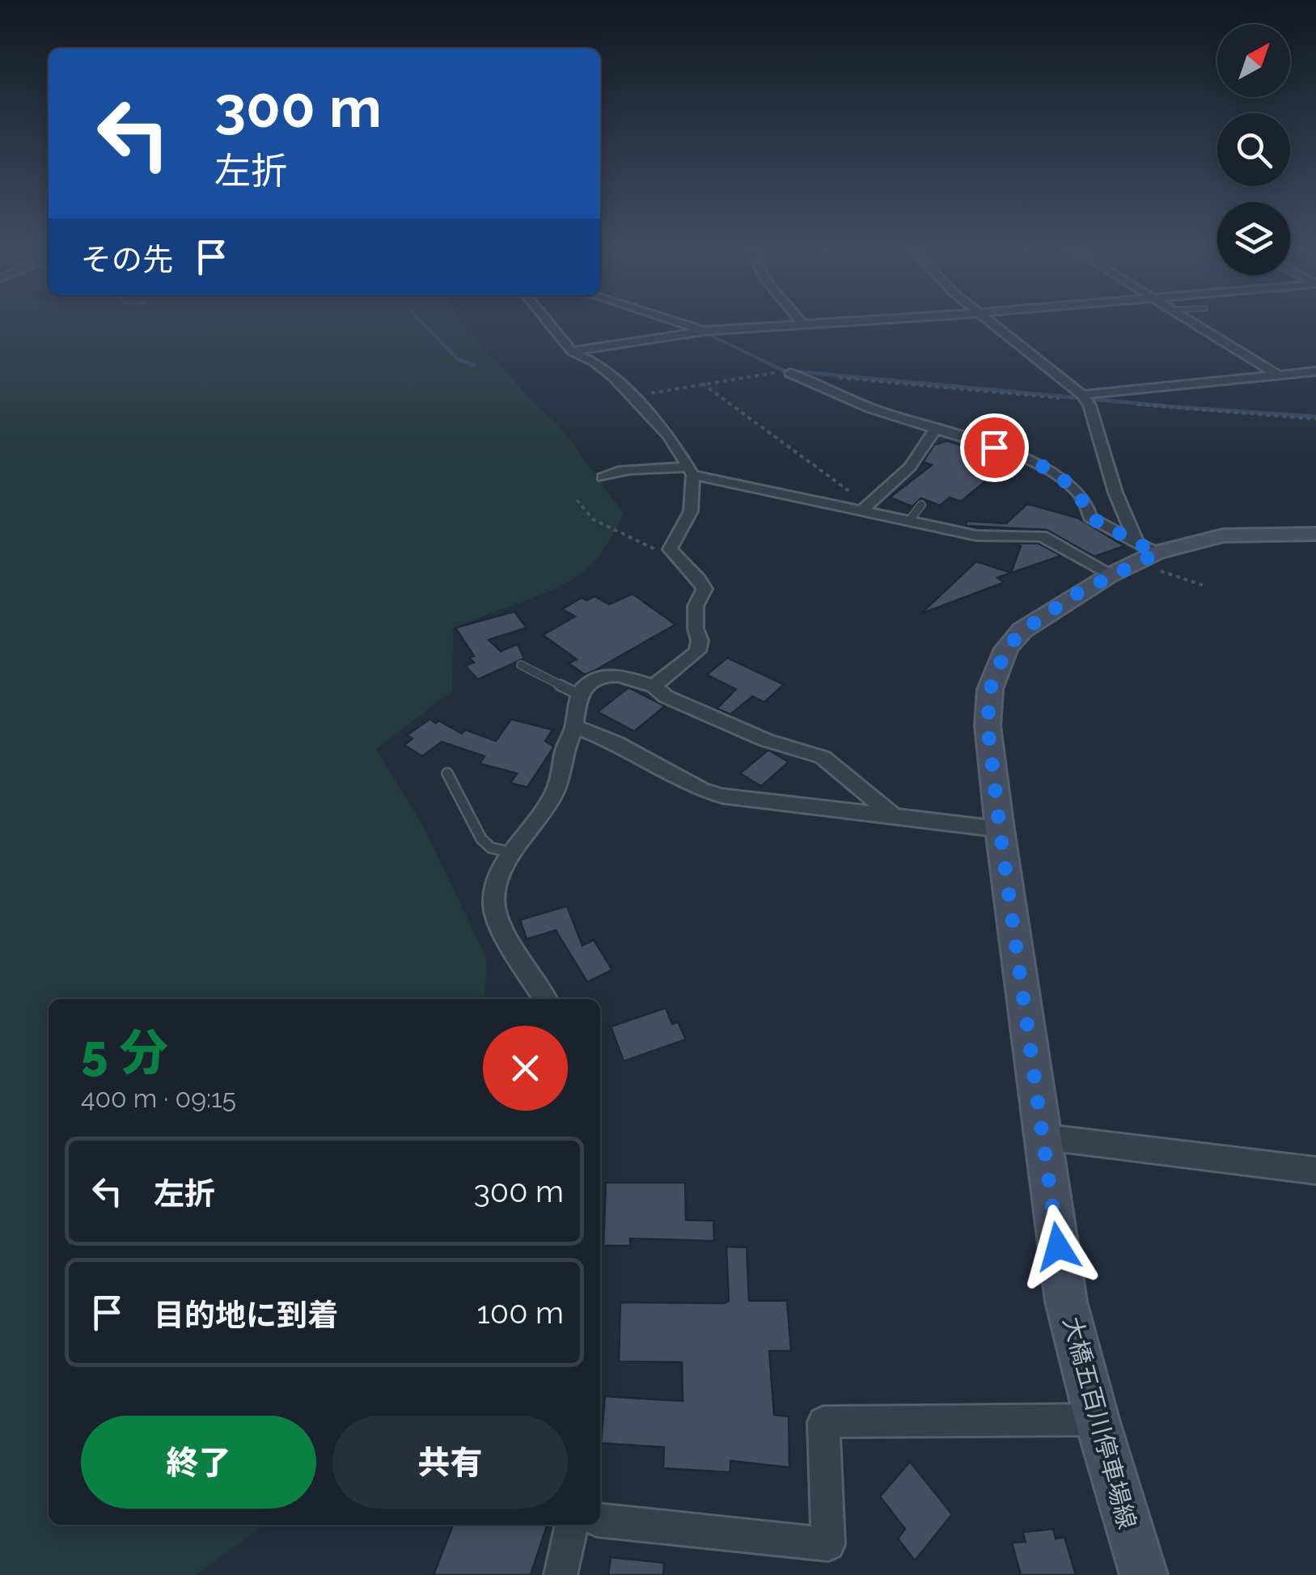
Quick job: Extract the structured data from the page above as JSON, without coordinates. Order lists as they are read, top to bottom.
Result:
{
  "streets": {
    "main road": ["大橋五百川停車場線"]
  },
  "north": "top right",
  "page": {
    "turn": ["300 m", "左折"],
    "then": "その先",
    "heading": ["5 分", "400 m · 09:15"],
    "list": [
      {
        "name": "左折",
        "value": "300 m"
      },
      {
        "name": "目的地に到着",
        "value": "100 m"
      }
    ],
    "buttons": ["終了", "共有"]
  }
}
